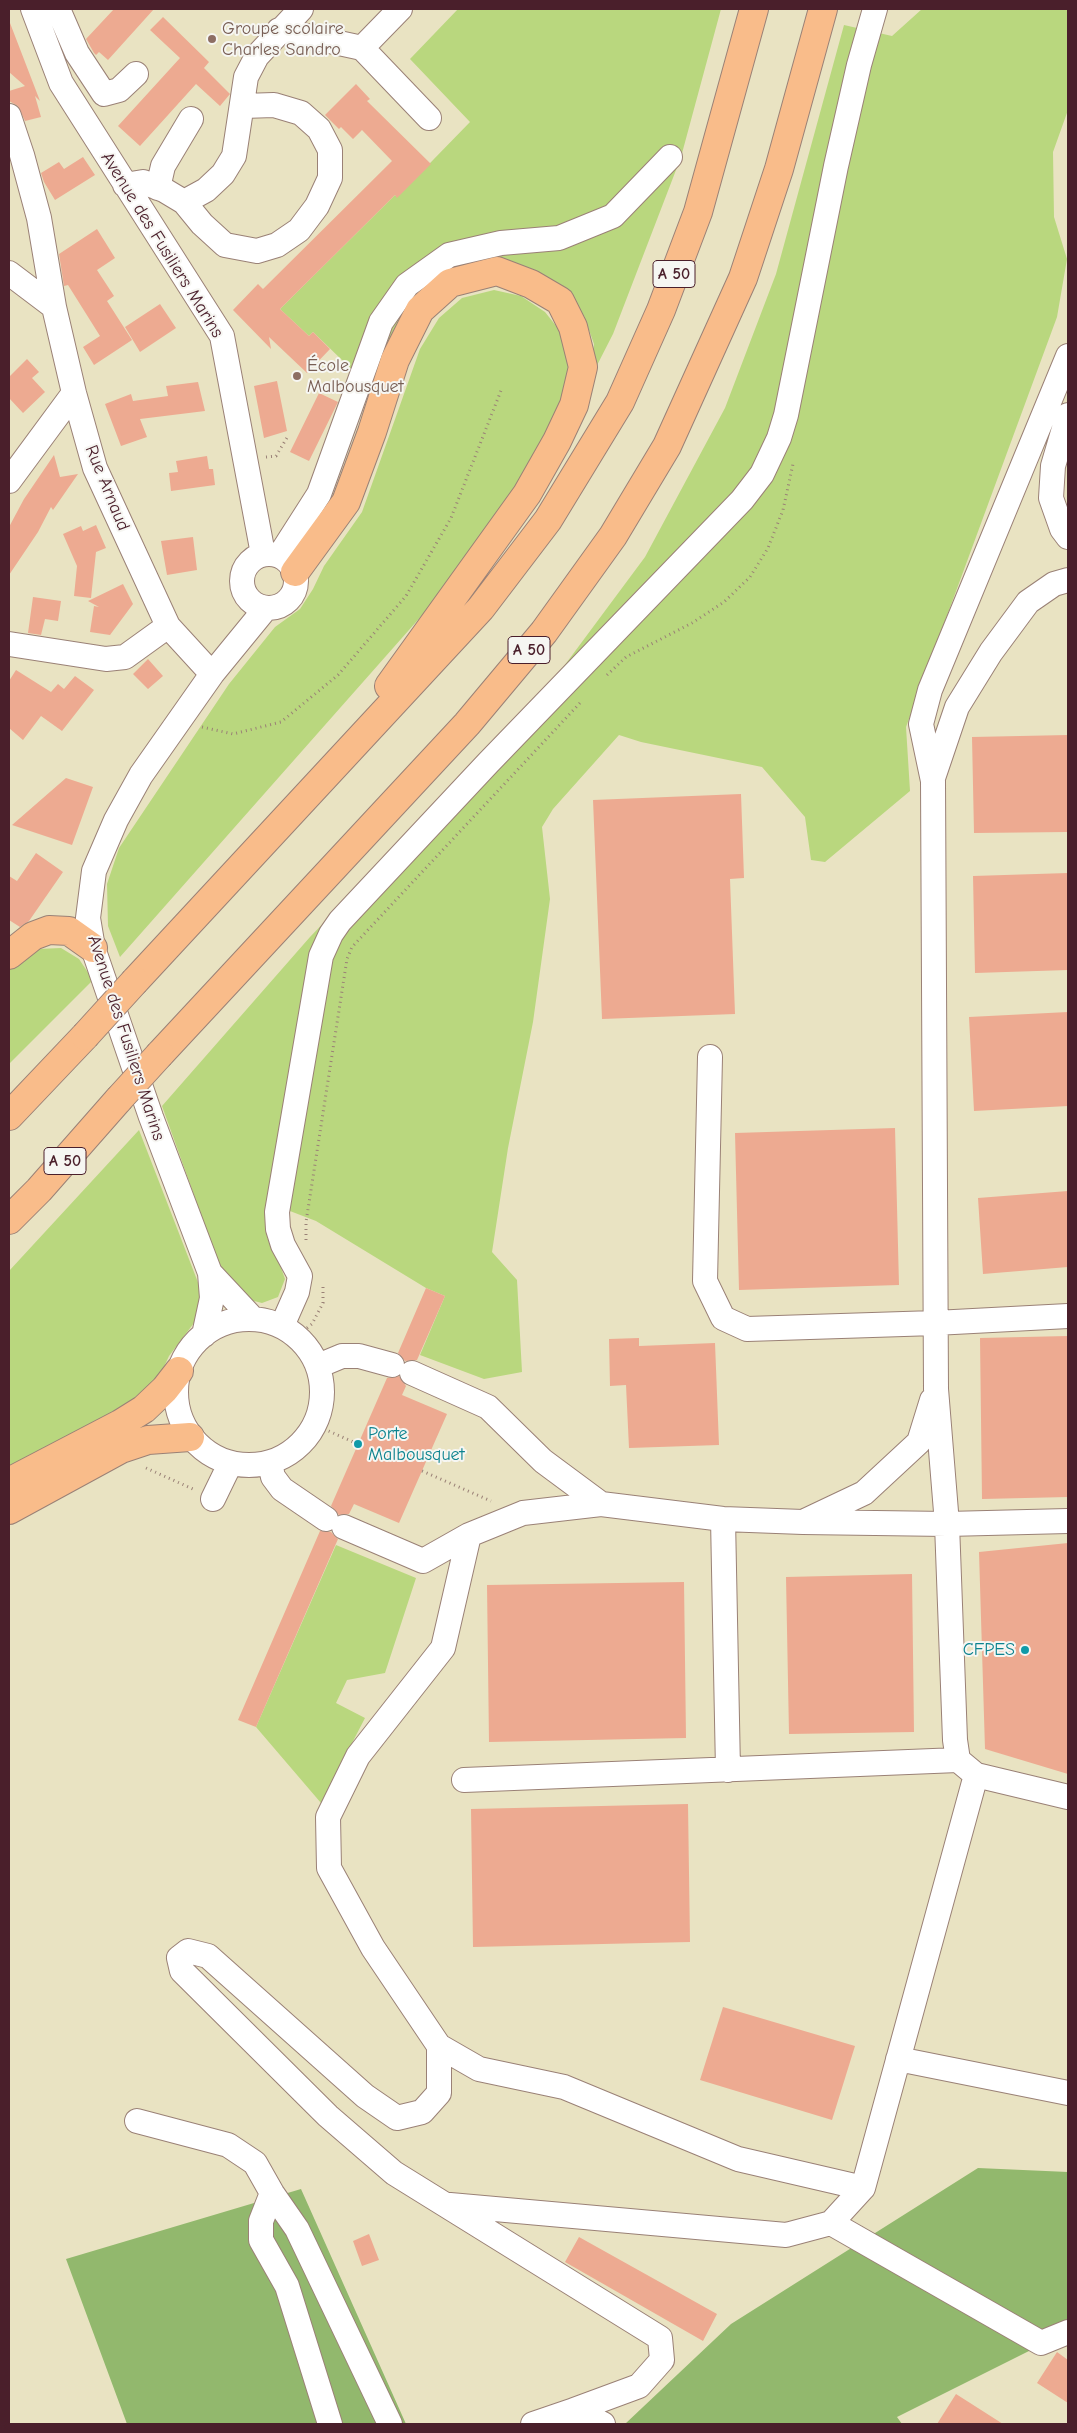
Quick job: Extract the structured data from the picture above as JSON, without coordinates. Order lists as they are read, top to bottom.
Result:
{
  "streets": {
    "highway": ["A 50"],
    "street": ["Avenue des Fusiliers Marins", "Rue Arnaud"]
  },
  "crossings": [
    ["Avenue des Fusiliers Marins", "Rue Arnaud"]
  ],
  "places": [
    "Groupe scolaire Charles Sandro",
    "École Malbousquet",
    "Porte Malbousquet",
    "CFPES"
  ]
}
